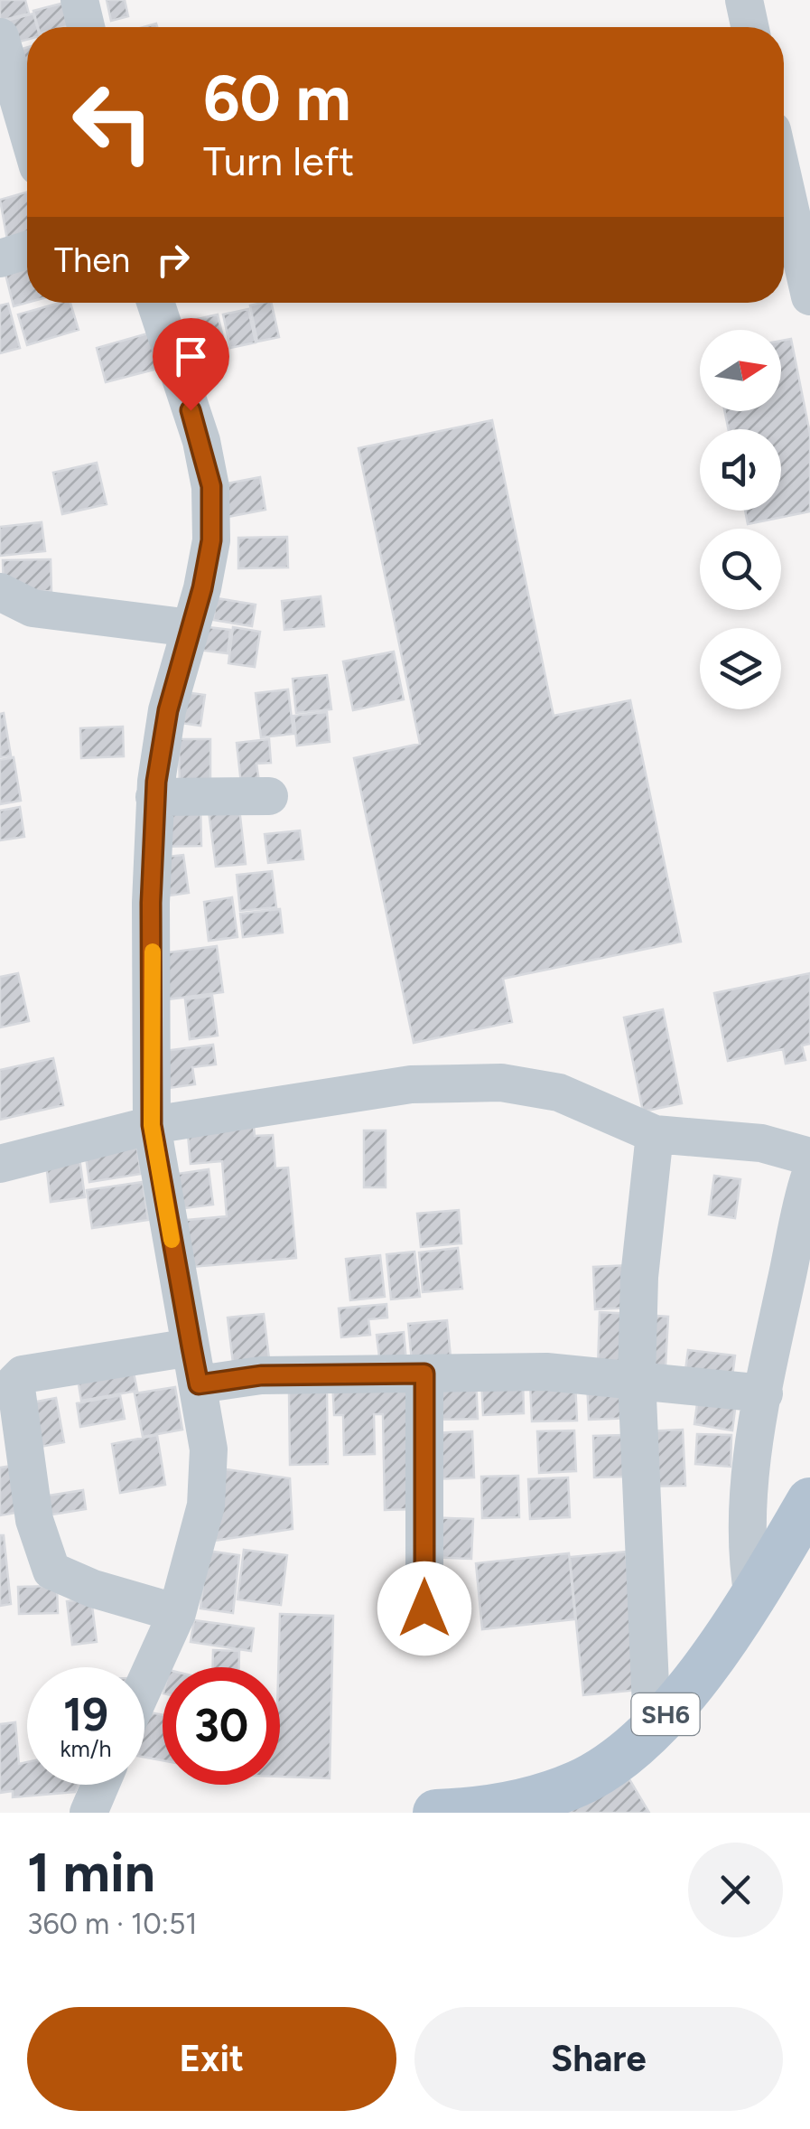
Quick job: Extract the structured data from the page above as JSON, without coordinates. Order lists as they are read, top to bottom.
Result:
{
  "streets": {
    "main road": ["SH6"]
  },
  "north": "right",
  "page": {
    "turn": ["60 m", "Turn left"],
    "then": "Then",
    "speed": "19 km/h",
    "limit": "30",
    "heading": ["1 min", "360 m · 10:51"],
    "buttons": ["Exit", "Share"]
  }
}
